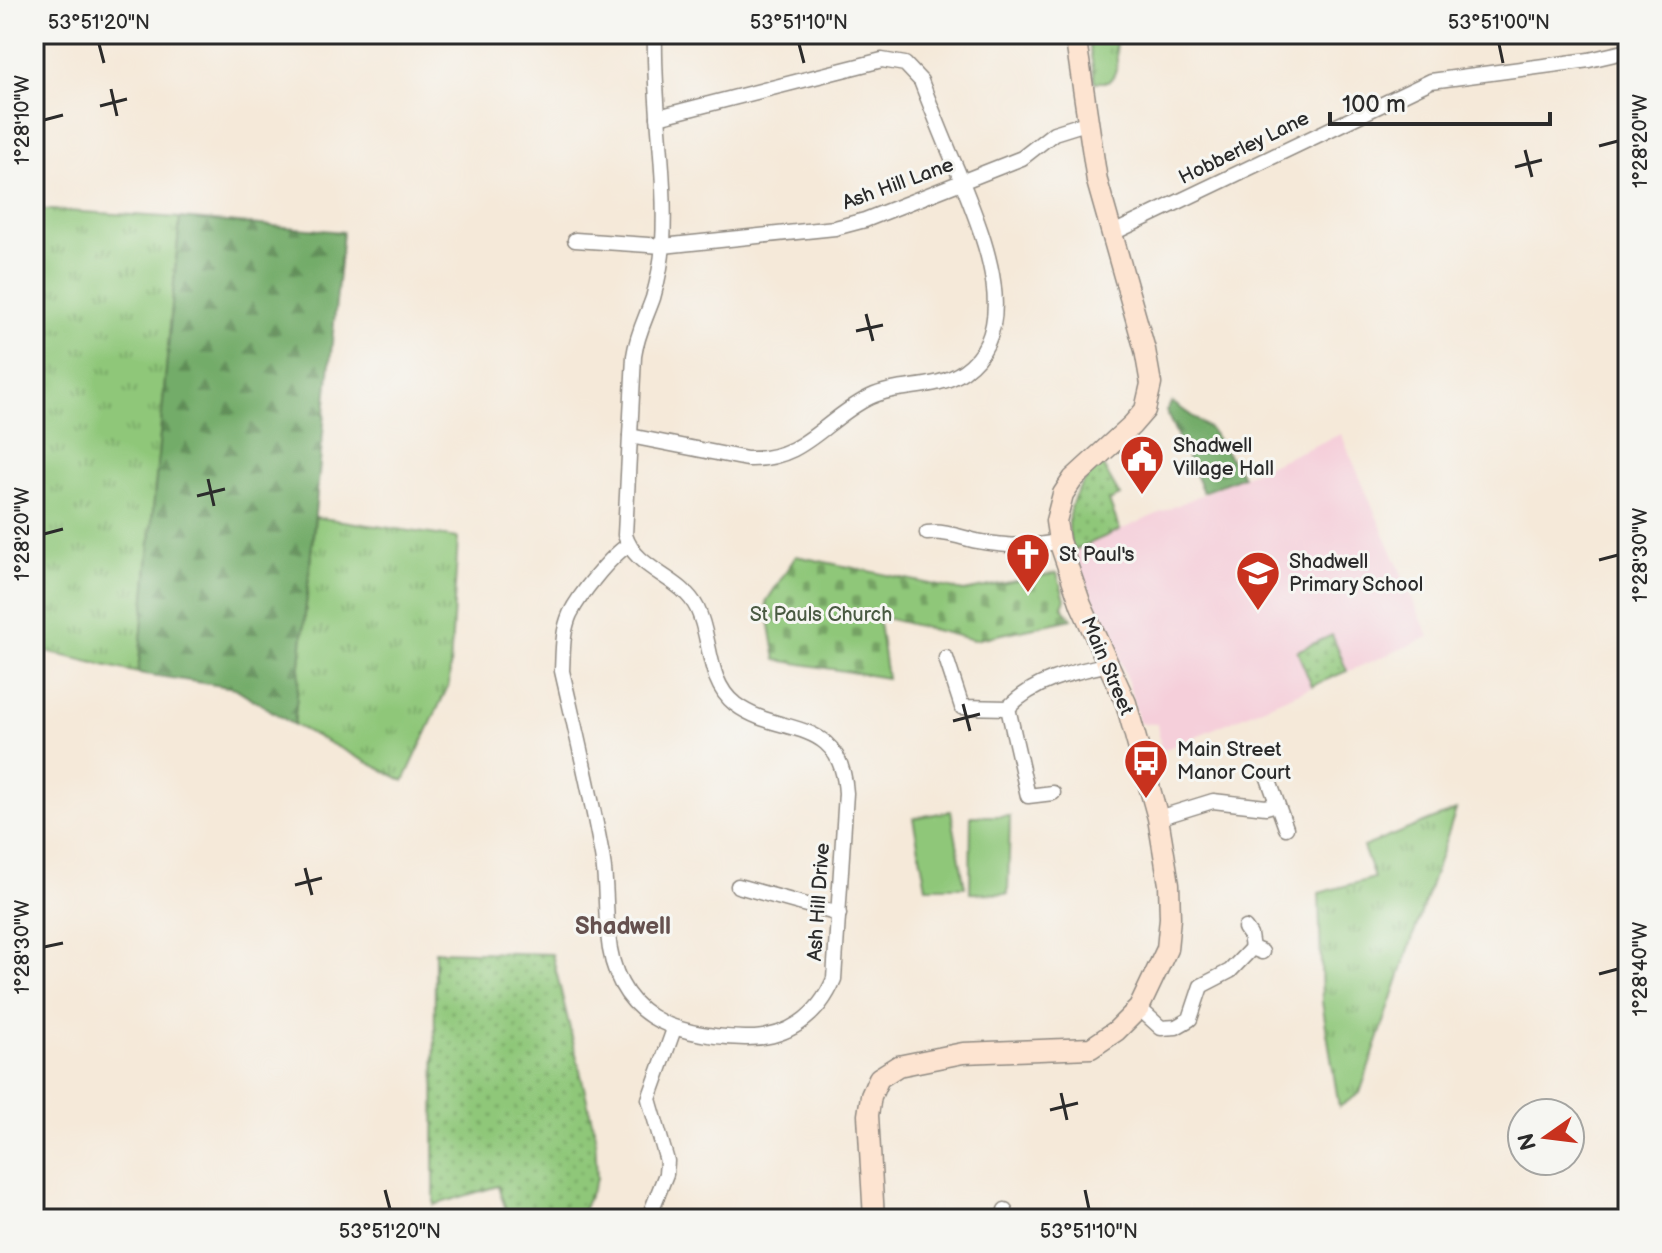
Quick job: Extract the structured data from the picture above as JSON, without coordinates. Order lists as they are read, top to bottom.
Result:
{
  "streets": {
    "street": [
      "Hobberley Lane",
      "Ash Hill Lane",
      "Main Street",
      "Ash Hill Drive"
    ]
  },
  "crossings": [
    ["Hobberley Lane", "Main Street"],
    ["Ash Hill Lane", "Main Street"]
  ],
  "districts": ["Shadwell"],
  "parks": ["St Pauls Church"],
  "places": {
    "public building": ["Shadwell Village Hall"],
    "church": ["St Paul's"],
    "school or university": ["Shadwell Primary School"],
    "bus stop": ["Main Street Manor Court"]
  },
  "scale_bar": "100 m",
  "north": "left",
  "coordinates": [
    "53°51'20\"N",
    "53°51'10\"N",
    "53°51'00\"N",
    "1°28'10\"W",
    "1°28'20\"W",
    "1°28'30\"W",
    "1°28'40\"W"
  ]
}
